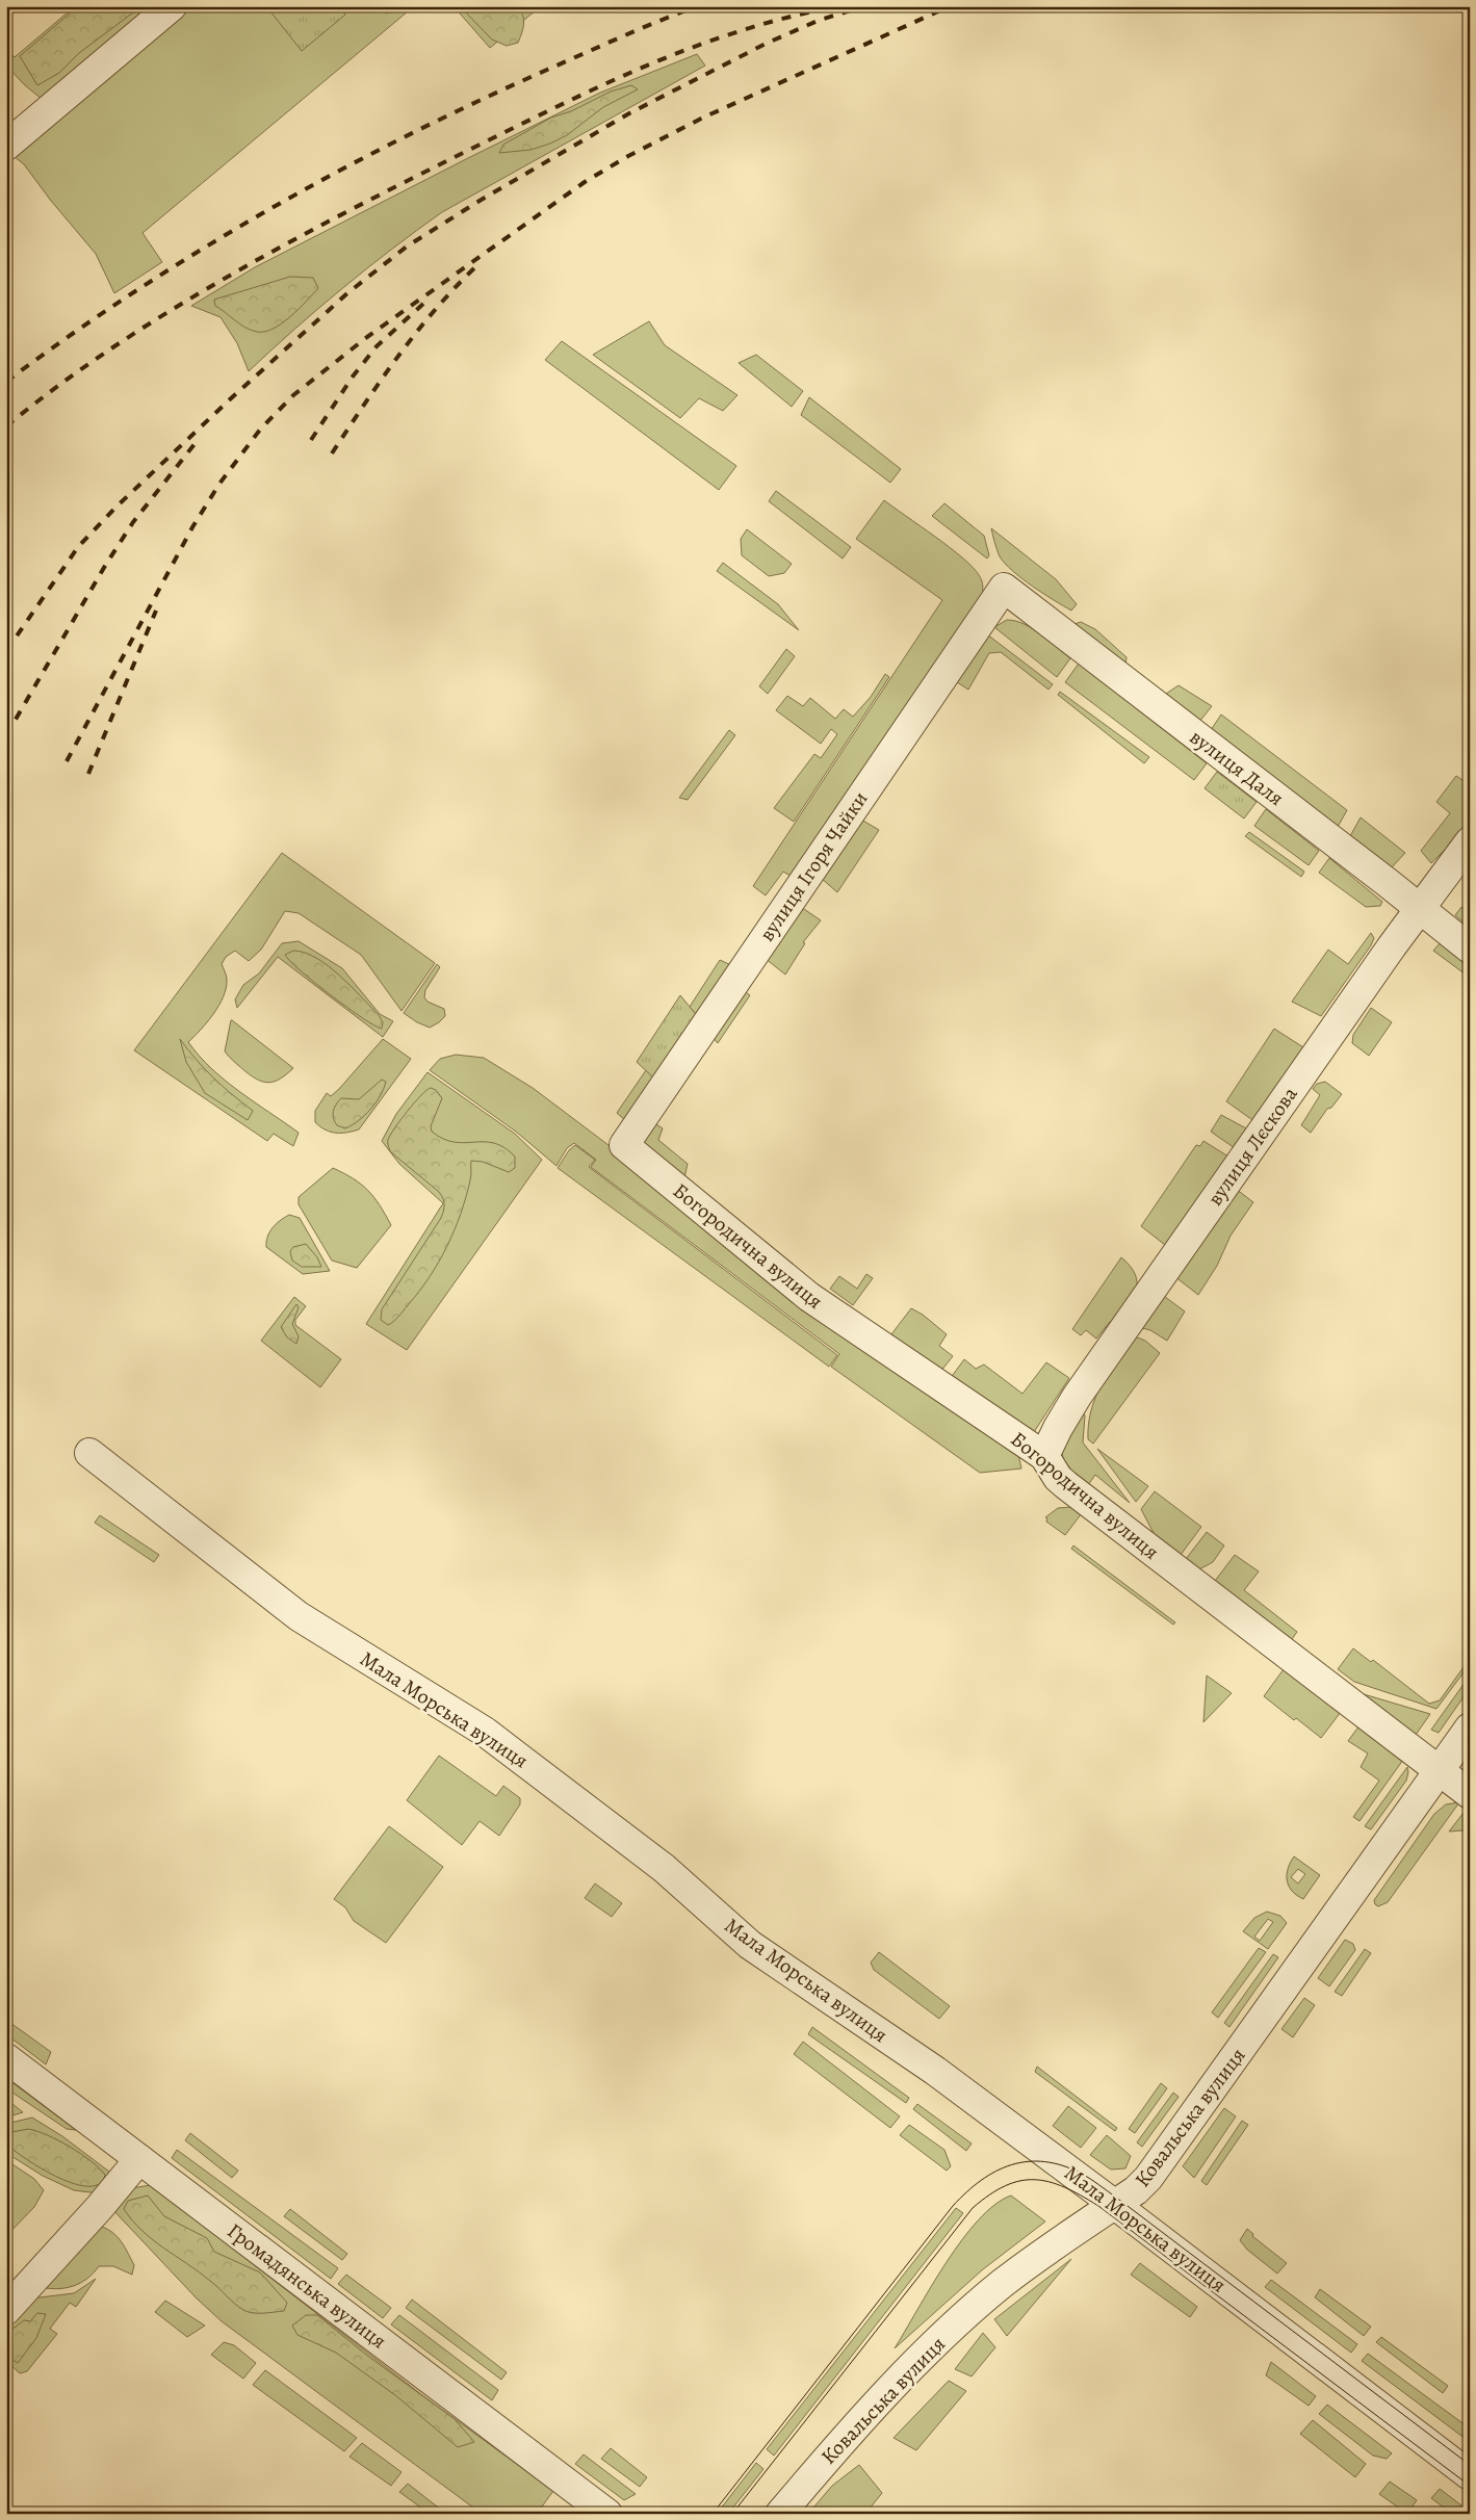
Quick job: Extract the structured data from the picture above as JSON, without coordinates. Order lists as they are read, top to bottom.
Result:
{
  "streets": {
    "street": [
      "вулиця Даля",
      "вулиця Ігоря Чайки",
      "вулиця Лєскова",
      "Богородична вулиця",
      "Мала Морська вулиця",
      "Ковальська вулиця",
      "Громадянська вулиця"
    ]
  },
  "crossings": [
    ["вулиця Даля", "вулиця Ігоря Чайки"],
    ["вулиця Даля", "вулиця Лєскова"],
    ["вулиця Ігоря Чайки", "Богородична вулиця"],
    ["вулиця Лєскова", "Богородична вулиця"],
    ["Богородична вулиця", "Ковальська вулиця"],
    ["Мала Морська вулиця", "Ковальська вулиця"]
  ]
}
